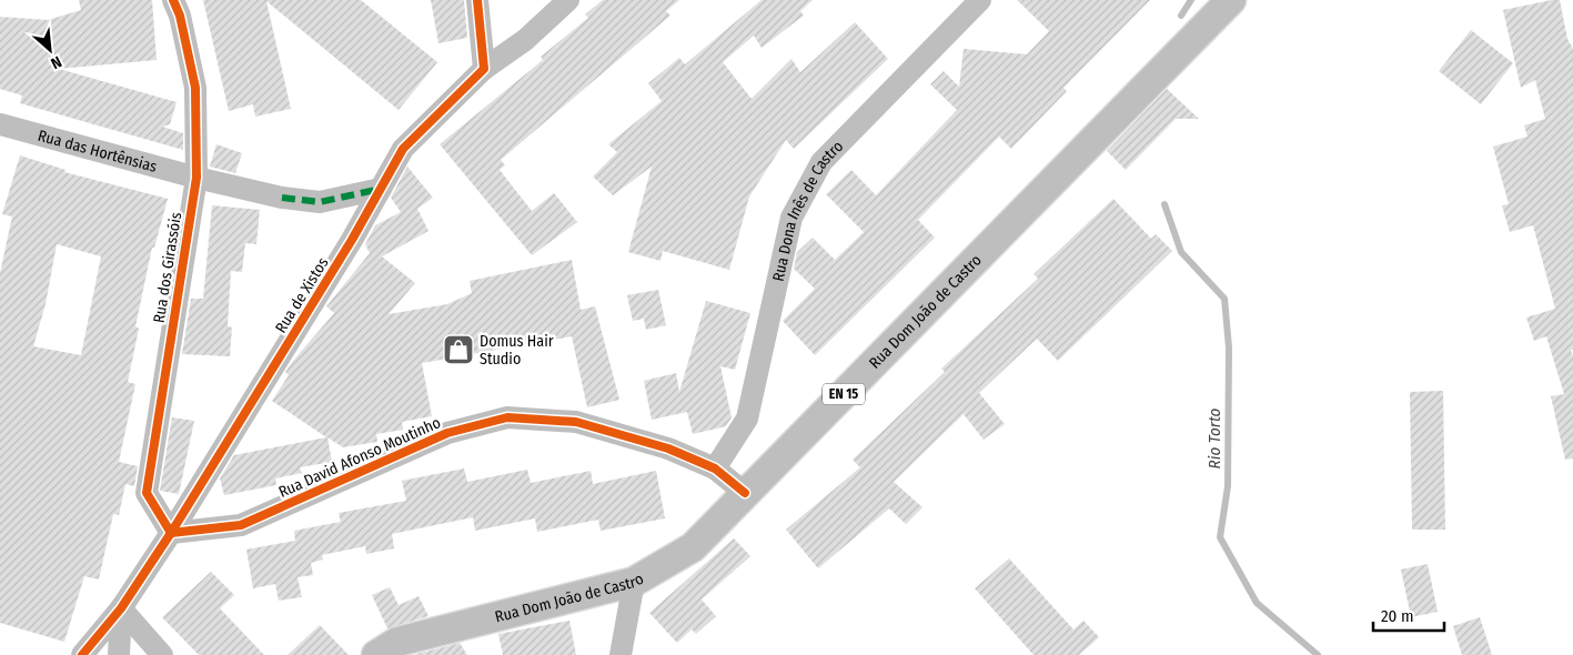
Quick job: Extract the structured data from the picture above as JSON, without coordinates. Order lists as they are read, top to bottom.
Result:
{
  "streets": {
    "main road": ["Rua Dom João de Castro", "EN 15"],
    "street": [
      "Rua das Hortênsias",
      "Rua Dona Inês de Castro",
      "Rua dos Girassóis",
      "Rua de Xistos",
      "Rua David Afonso Moutinho"
    ]
  },
  "crossings": [
    ["Rua das Hortênsias", "Rua dos Girassóis"],
    ["Rua das Hortênsias", "Rua de Xistos"],
    ["Rua Dona Inês de Castro", "Rua David Afonso Moutinho"],
    ["Rua dos Girassóis", "Rua de Xistos"],
    ["Rua dos Girassóis", "Rua David Afonso Moutinho"],
    ["Rua de Xistos", "Rua David Afonso Moutinho"],
    ["Rua Dom João de Castro", "Rua David Afonso Moutinho"]
  ],
  "water": ["Rio Torto"],
  "places": {
    "shop": ["Domus Hair Studio"]
  },
  "scale_bar": "20 m",
  "north": "bottom right"
}
